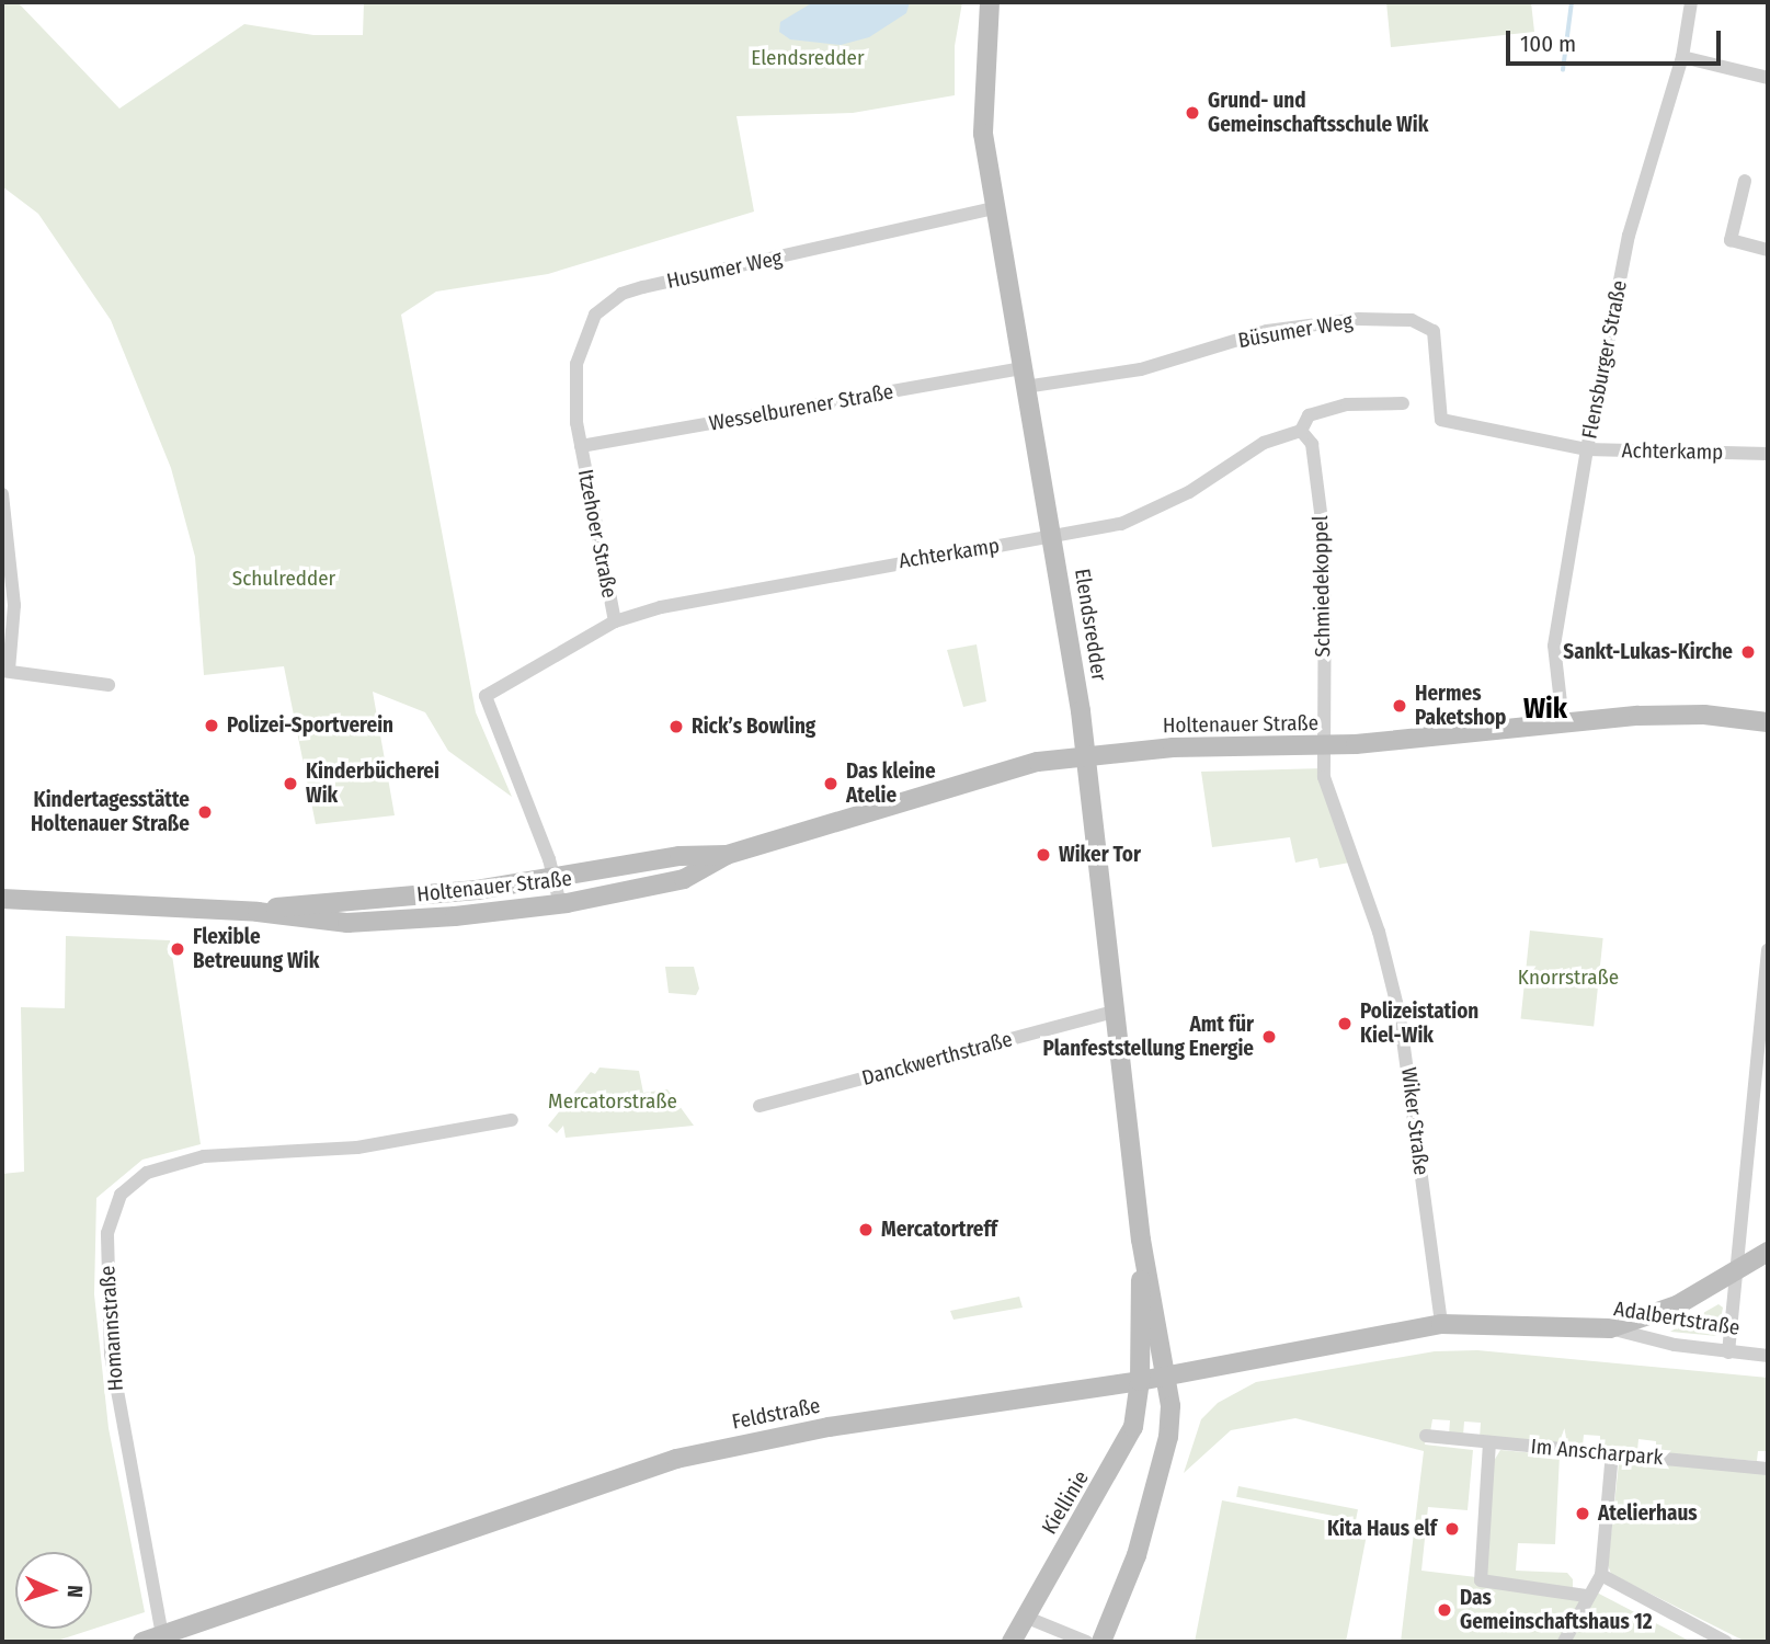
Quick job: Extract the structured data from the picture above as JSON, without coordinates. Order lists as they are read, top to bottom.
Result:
{
  "streets": {
    "street": [
      "Husumer Weg",
      "Büsumer Weg",
      "Flensburger Straße",
      "Wesselburener Straße",
      "Achterkamp",
      "Itzehoer Straße",
      "Schmiedekoppel",
      "Elendsredder",
      "Holtenauer Straße",
      "Danckwerthstraße",
      "Wiker Straße",
      "Adalbertstraße",
      "Homannstraße",
      "Feldstraße",
      "Im Anscharpark",
      "Kiellinie"
    ]
  },
  "crossings": [
    ["Husumer Weg", "Wesselburener Straße"],
    ["Husumer Weg", "Itzehoer Straße"],
    ["Husumer Weg", "Elendsredder"],
    ["Büsumer Weg", "Wesselburener Straße"],
    ["Büsumer Weg", "Achterkamp"],
    ["Büsumer Weg", "Elendsredder"],
    ["Flensburger Straße", "Achterkamp"],
    ["Flensburger Straße", "Holtenauer Straße"],
    ["Wesselburener Straße", "Itzehoer Straße"],
    ["Wesselburener Straße", "Elendsredder"],
    ["Achterkamp", "Itzehoer Straße"],
    ["Achterkamp", "Schmiedekoppel"],
    ["Achterkamp", "Elendsredder"],
    ["Achterkamp", "Holtenauer Straße"],
    ["Schmiedekoppel", "Holtenauer Straße"],
    ["Schmiedekoppel", "Wiker Straße"],
    ["Elendsredder", "Holtenauer Straße"],
    ["Holtenauer Straße", "Wiker Straße"],
    ["Wiker Straße", "Adalbertstraße"],
    ["Wiker Straße", "Feldstraße"],
    ["Adalbertstraße", "Feldstraße"],
    ["Homannstraße", "Feldstraße"],
    ["Feldstraße", "Kiellinie"]
  ],
  "districts": ["Wik"],
  "parks": [
    "Elendsredder",
    "Schulredder",
    "Knorrstraße",
    "Mercatorstraße"
  ],
  "places": [
    "Grund- und Gemeinschaftsschule Wik",
    "Sankt-Lukas-Kirche",
    "Hermes Paketshop",
    "Polizei-Sportverein",
    "Rick’s Bowling",
    "Kinderbücherei Wik",
    "Das kleine Atelie",
    "Kindertagesstätte Holtenauer Straße",
    "Wiker Tor",
    "Flexible Betreuung Wik",
    "Polizeistation Kiel-Wik",
    "Amt für Planfeststellung Energie",
    "Mercatortreff",
    "Atelierhaus",
    "Kita Haus elf",
    "Das Gemeinschaftshaus 12"
  ],
  "scale_bar": "100 m",
  "north": "right"
}
